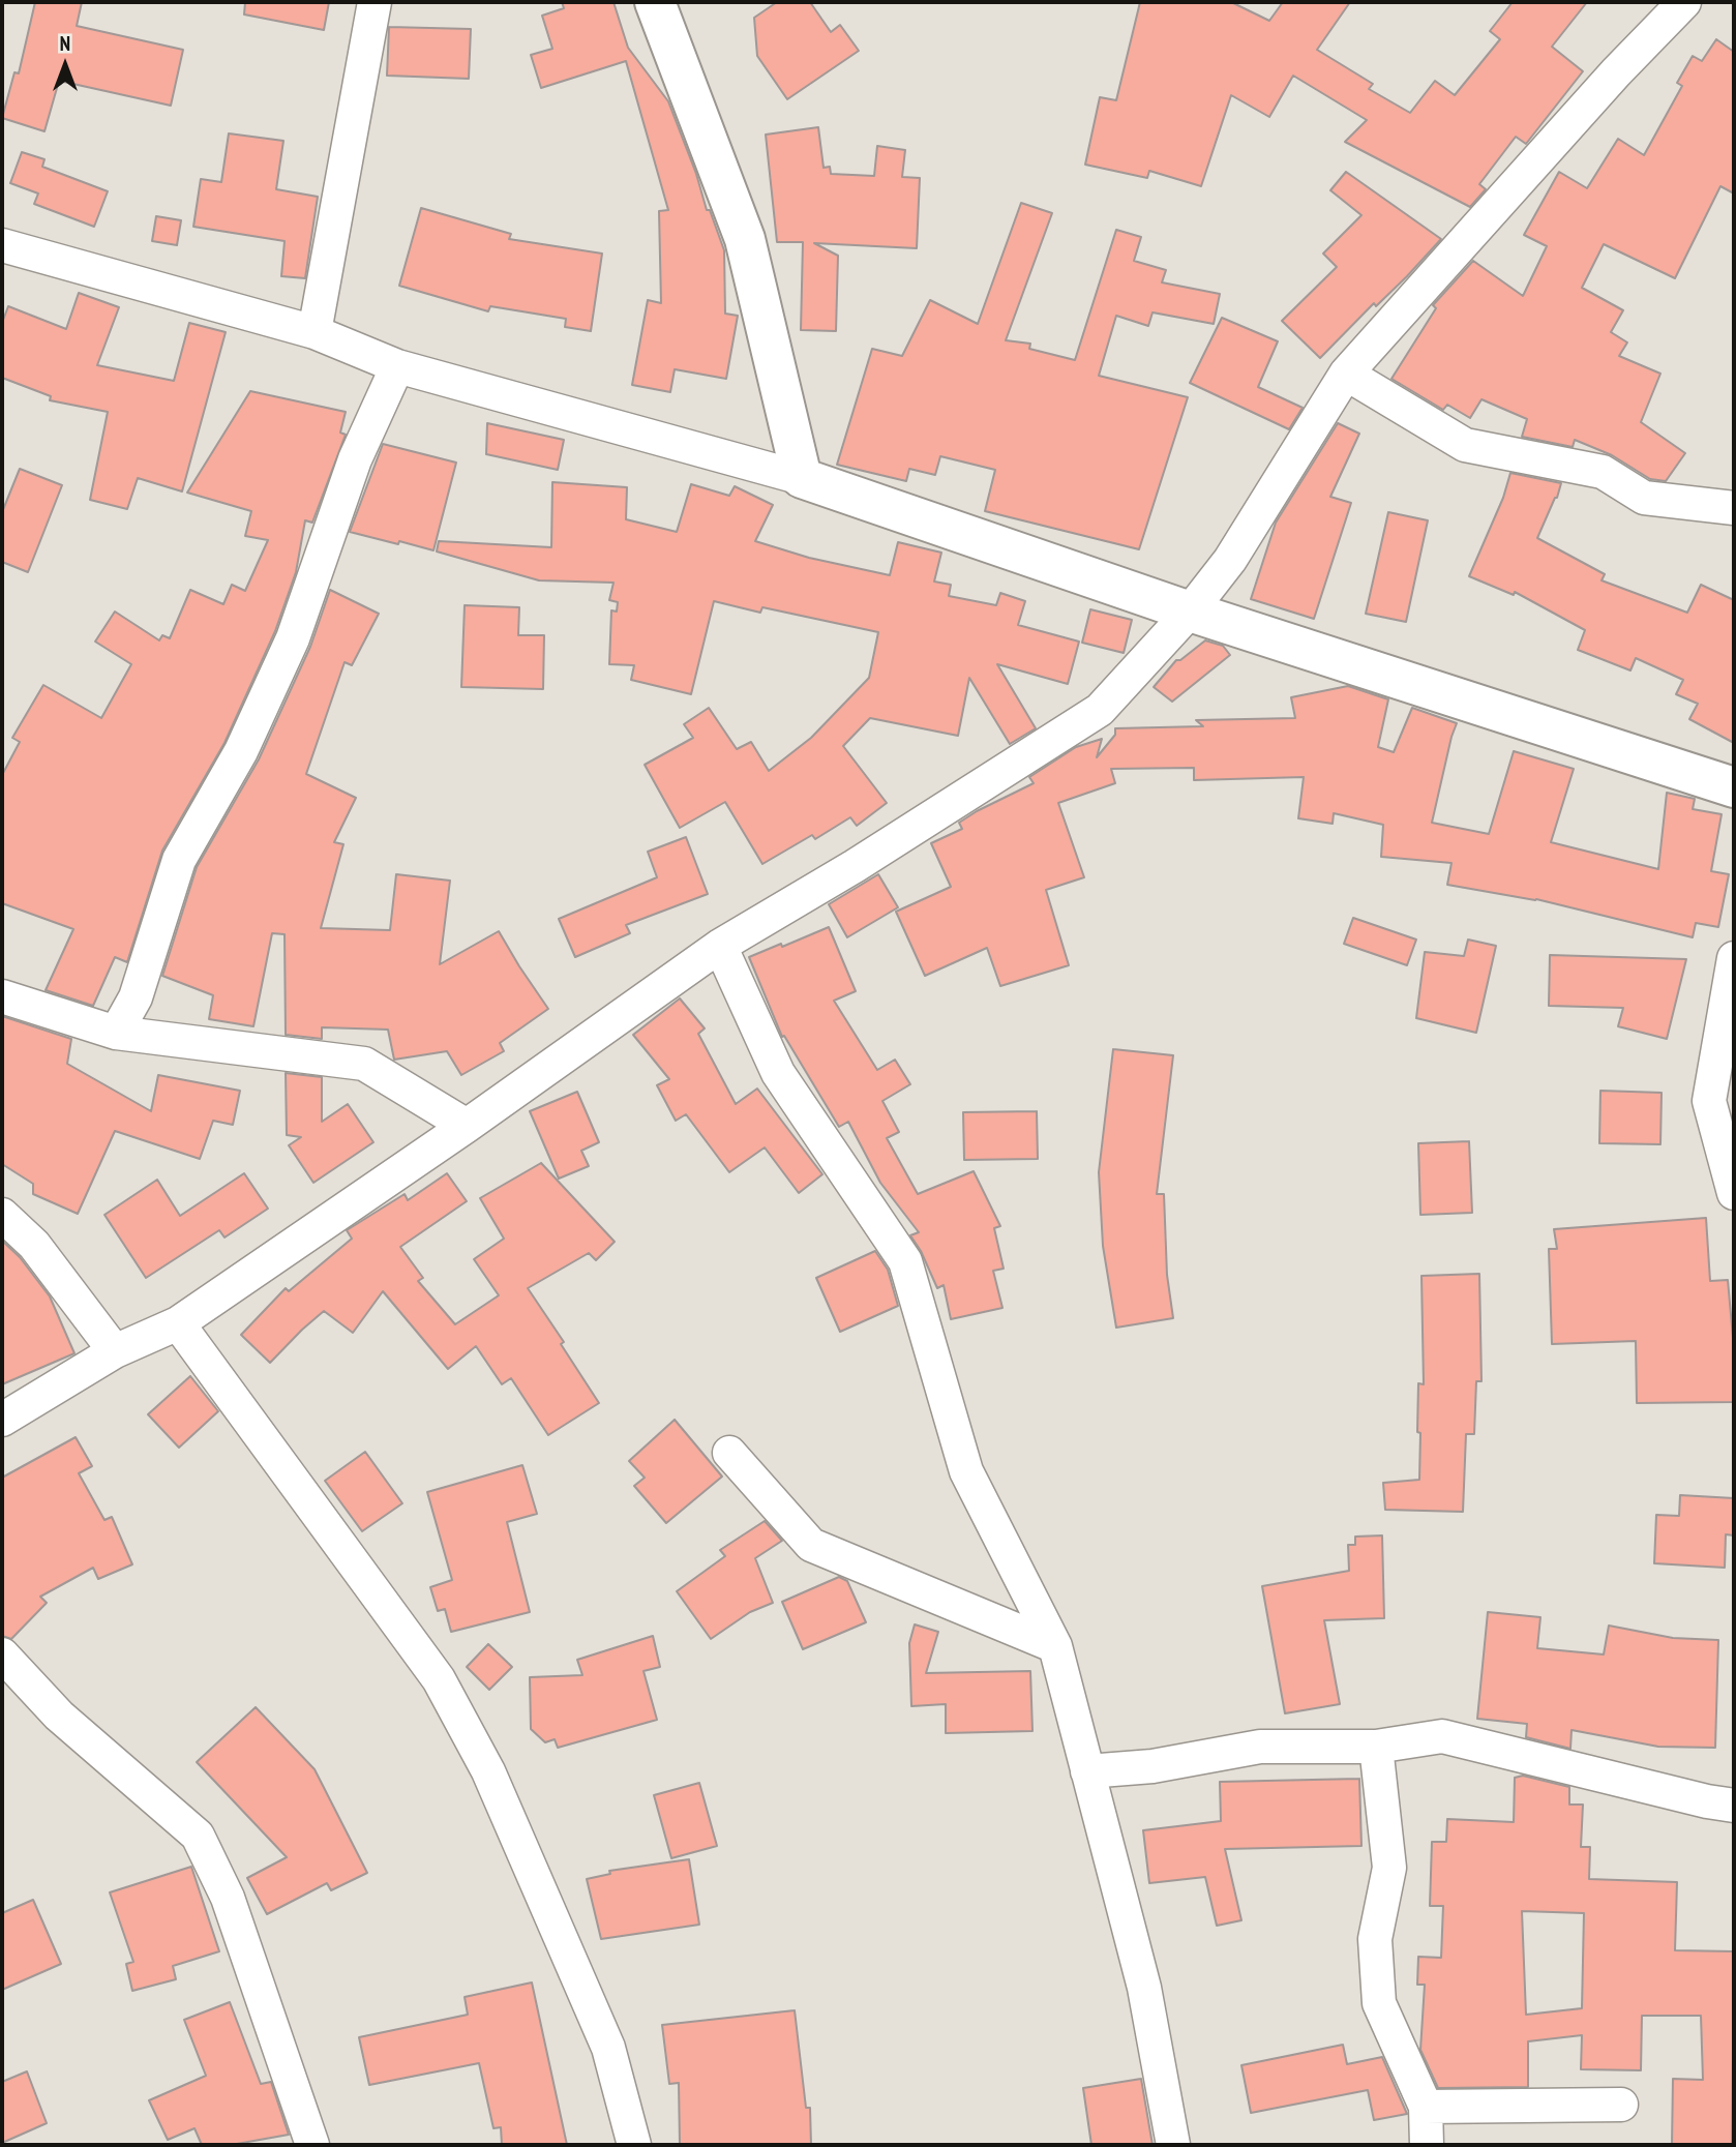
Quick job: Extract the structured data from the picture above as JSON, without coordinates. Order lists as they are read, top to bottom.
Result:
{
  "north": "top"
}
